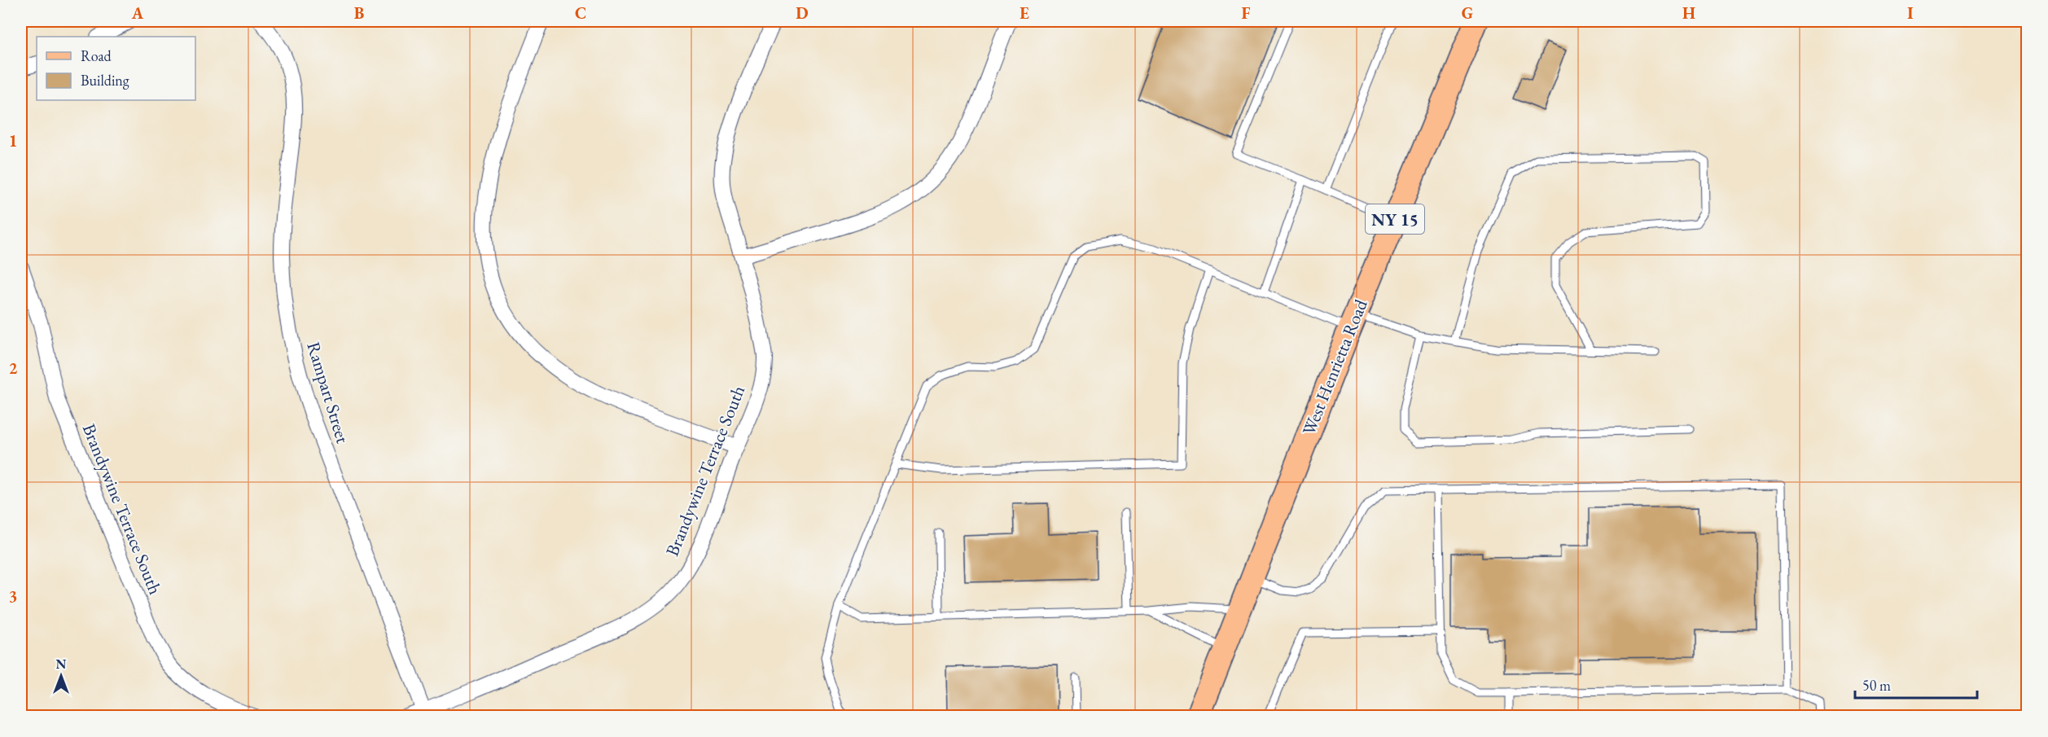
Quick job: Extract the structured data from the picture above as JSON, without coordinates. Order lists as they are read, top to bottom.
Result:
{
  "streets": {
    "main road": ["NY 15", "West Henrietta Road"],
    "street": ["Rampart Street", "Brandywine Terrace South"]
  },
  "crossings": [
    ["Rampart Street", "Brandywine Terrace South"]
  ],
  "legend": ["Road", "Building"],
  "scale_bar": "50 m",
  "north": "top",
  "grid": {
    "columns": [
      "A",
      "B",
      "C",
      "D",
      "E",
      "F",
      "G",
      "H",
      "I"
    ],
    "rows": ["1", "2", "3"]
  }
}
